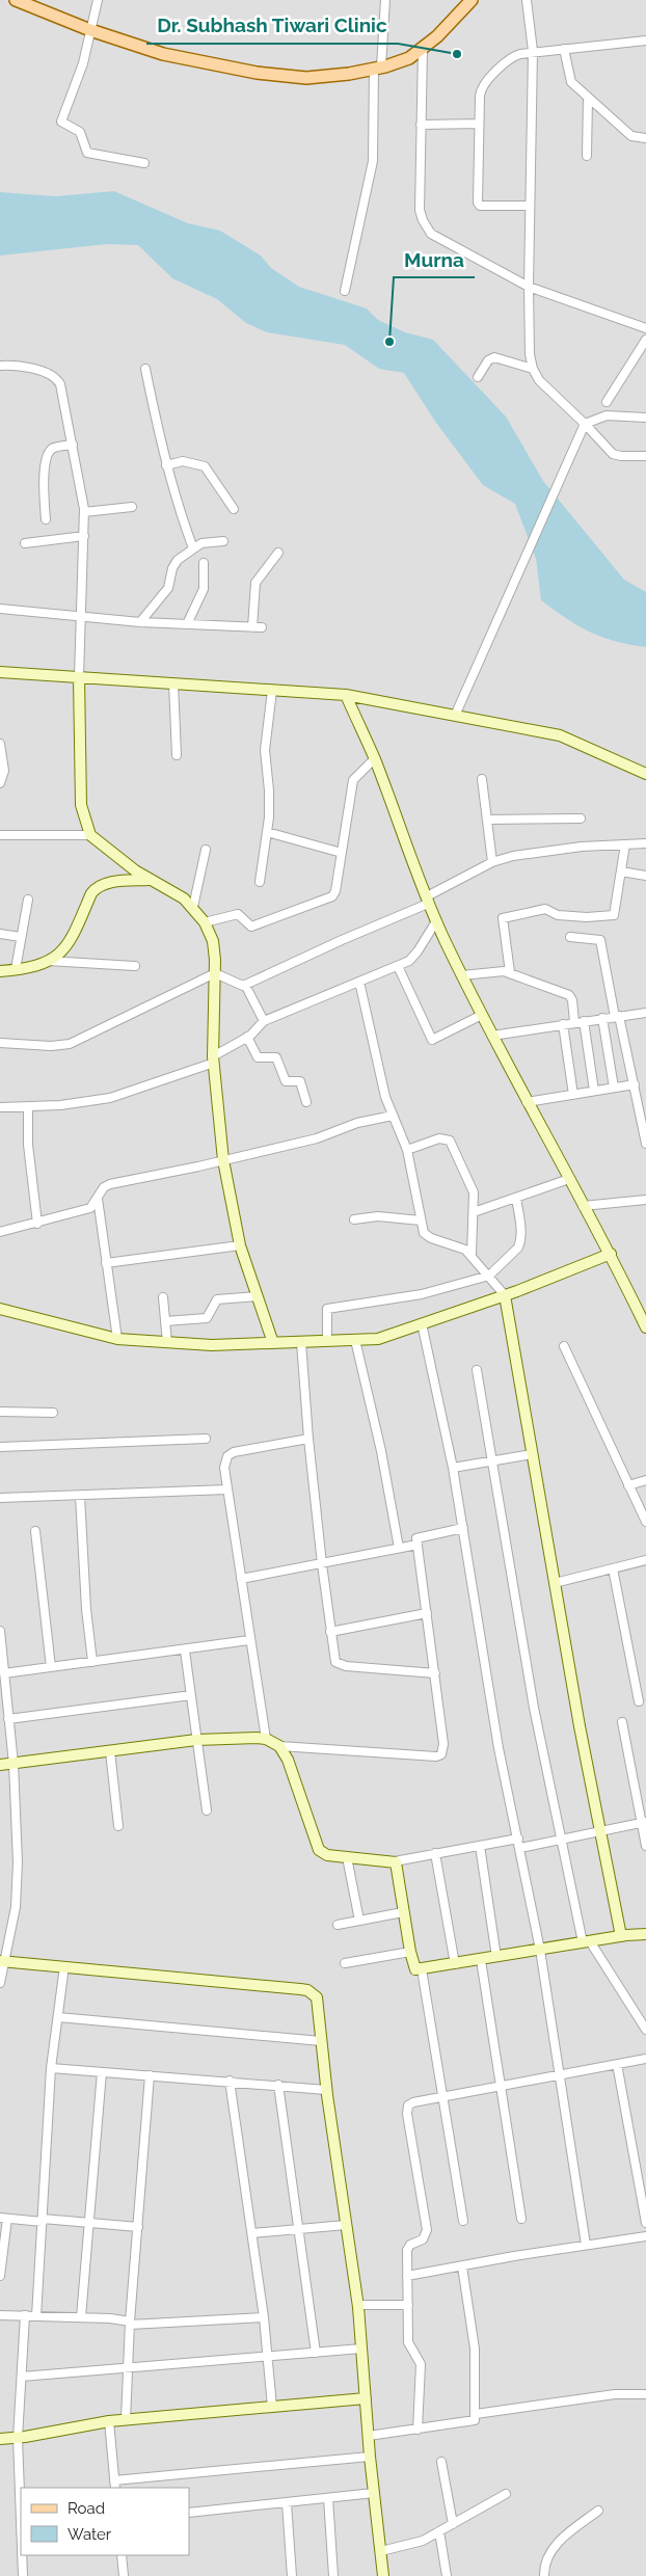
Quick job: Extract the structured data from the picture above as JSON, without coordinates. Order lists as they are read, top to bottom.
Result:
{
  "places": ["Dr. Subhash Tiwari Clinic", "Murna"],
  "legend": ["Road", "Water"]
}
